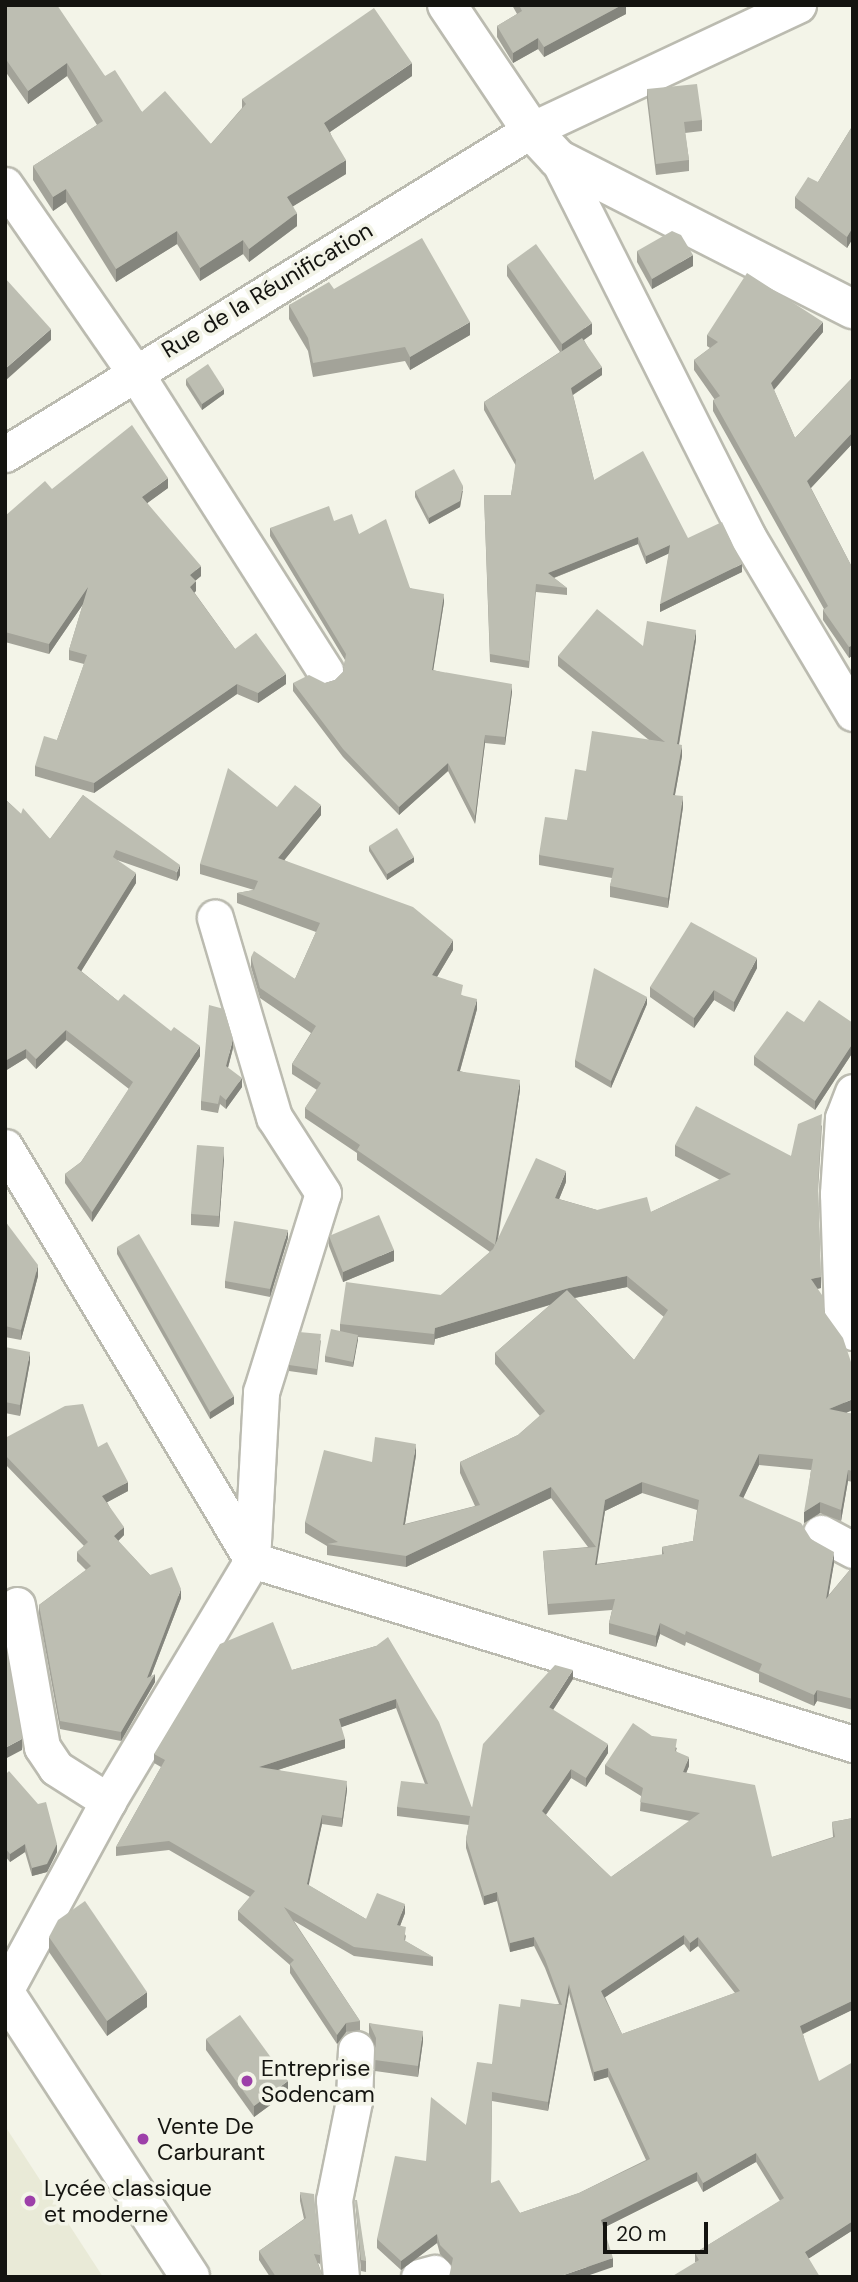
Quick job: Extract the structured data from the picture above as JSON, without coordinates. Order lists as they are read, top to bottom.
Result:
{
  "streets": {
    "street": ["Rue de la Réunification"]
  },
  "places": ["Entreprise Sodencam", "Vente De Carburant", "Lycée classique et moderne"],
  "scale_bar": "20 m"
}
